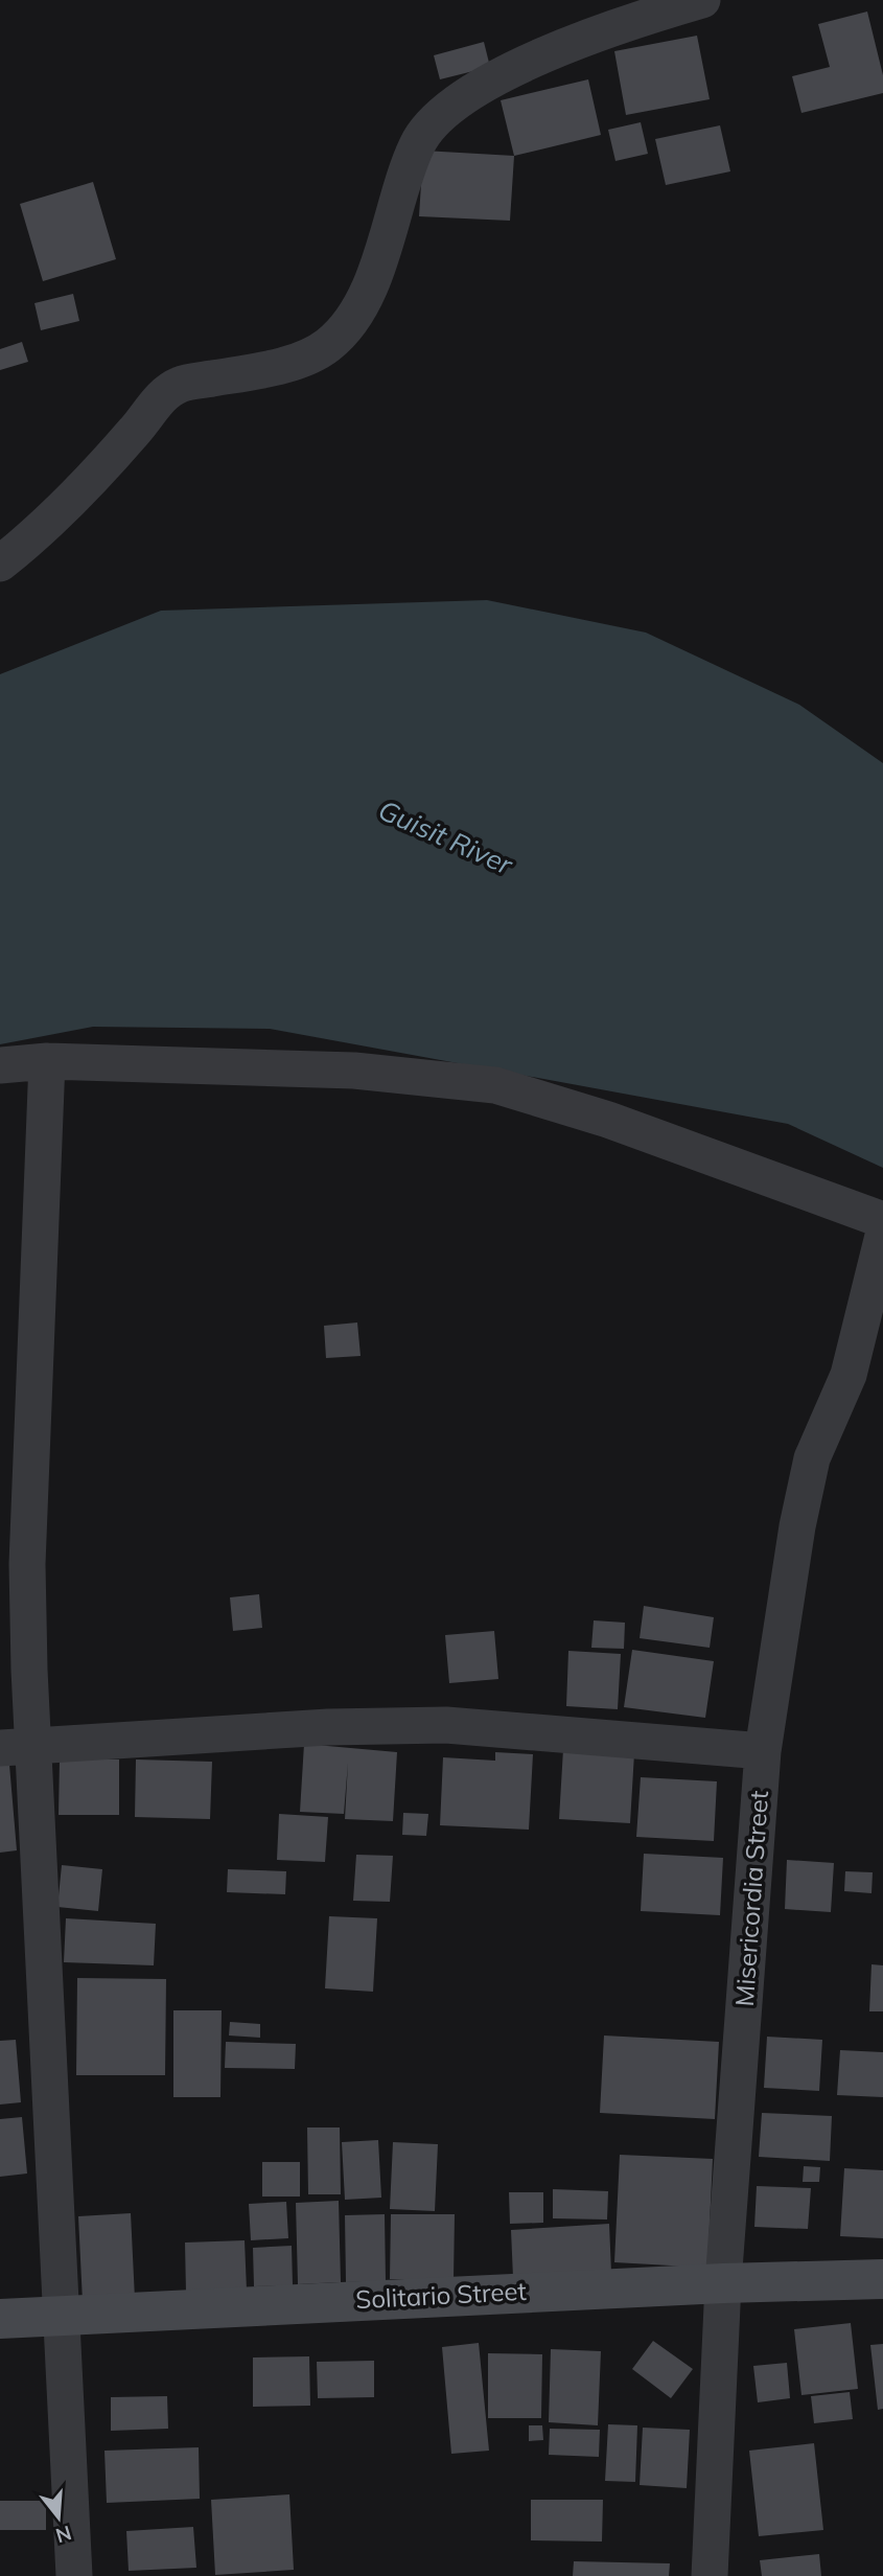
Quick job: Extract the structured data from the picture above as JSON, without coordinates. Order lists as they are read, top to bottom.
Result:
{
  "streets": {
    "main road": ["Solitario Street"],
    "street": ["Misericordia Street"]
  },
  "crossings": [
    ["Misericordia Street", "Solitario Street"]
  ],
  "water": ["Guisit River"],
  "north": "bottom"
}
